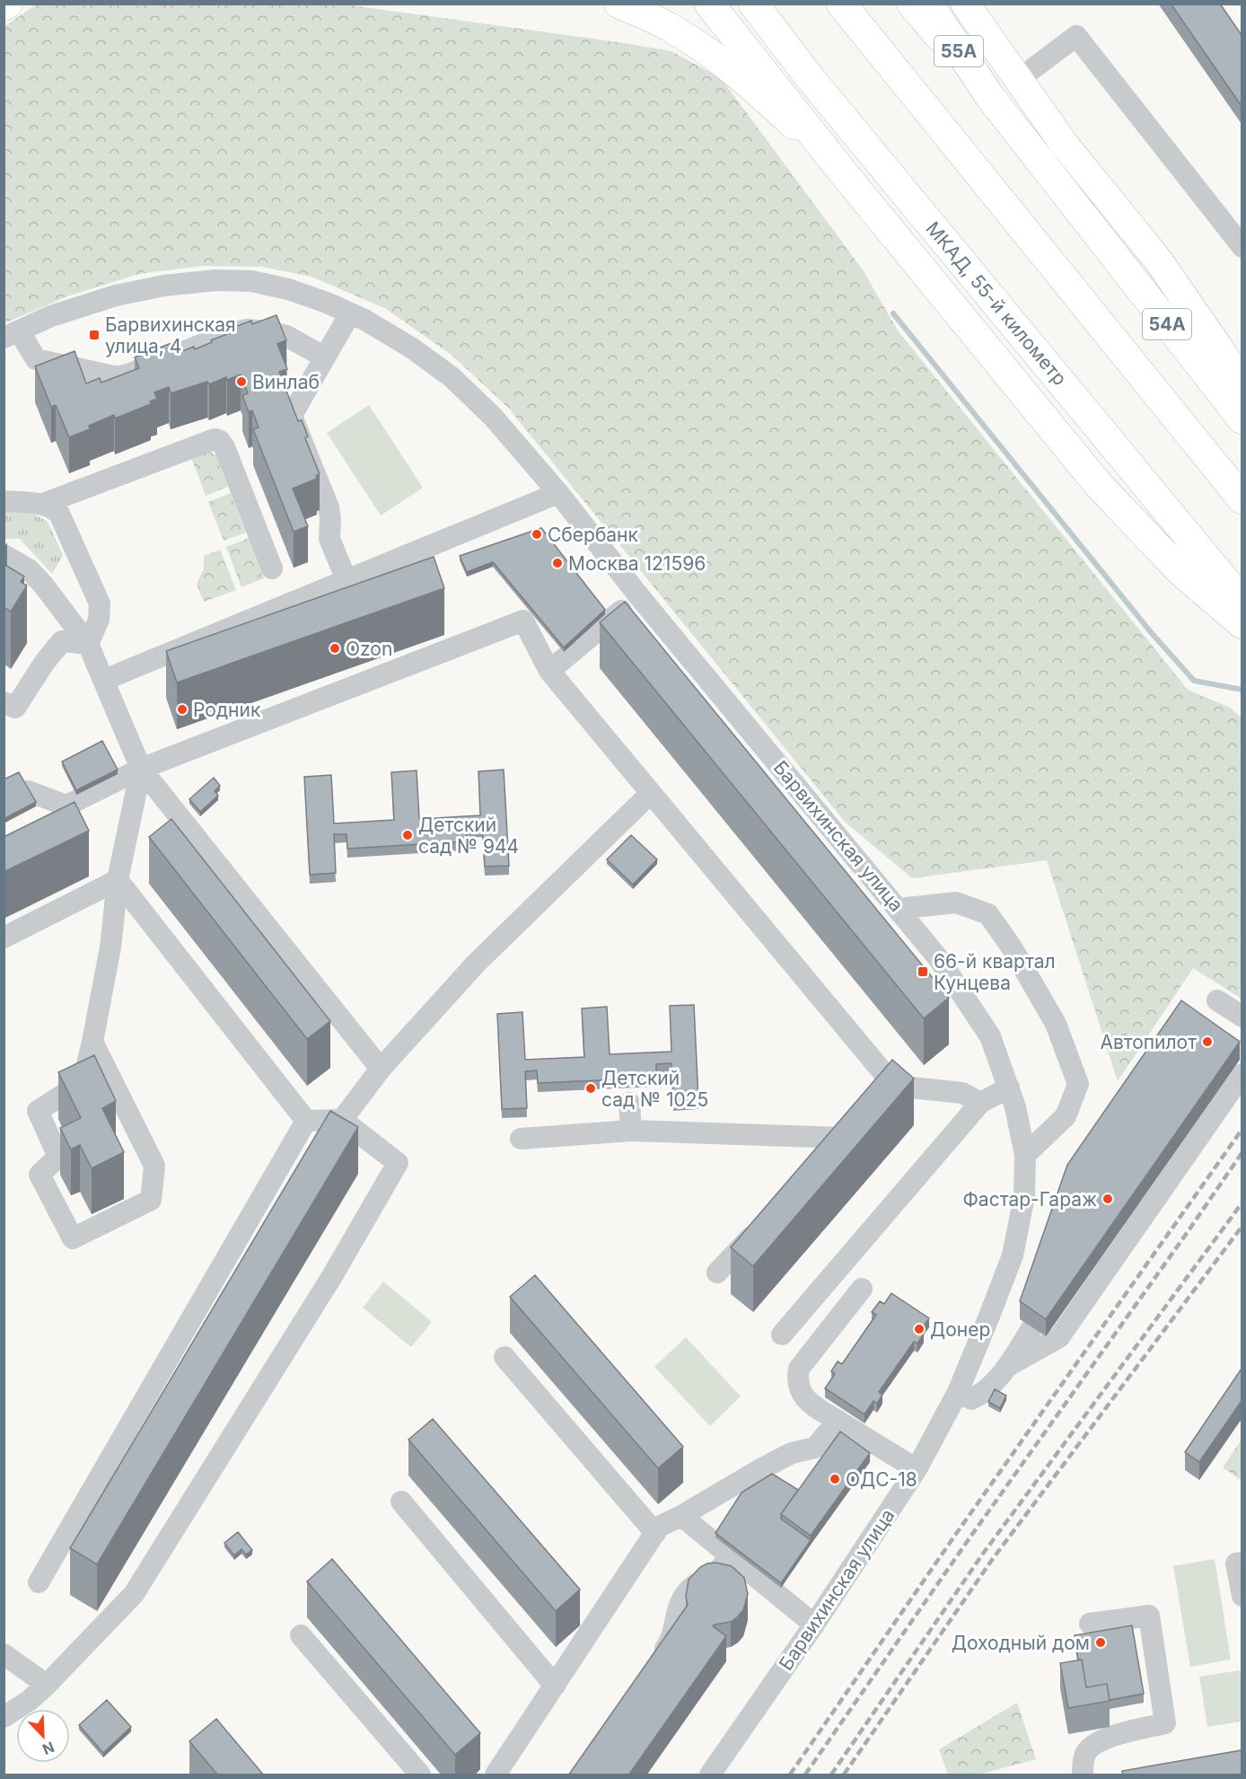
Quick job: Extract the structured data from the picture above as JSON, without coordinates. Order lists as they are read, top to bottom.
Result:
{
  "streets": {
    "highway": ["55А", "МКАД, 55-й километр", "54А"],
    "street": ["Барвихинская улица"]
  },
  "crossings": [
    ["55А", "54А"]
  ],
  "places": {
    "transit": ["Барвихинская улица, 4", "66-й квартал Кунцева"],
    "other": [
      "Винлаб",
      "Сбербанк",
      "Москва 121596",
      "Ozon",
      "Родник",
      "Детский сад № 944",
      "Автопилот",
      "Детский сад № 1025",
      "Фастар-Гараж",
      "Донер",
      "ОДС-18",
      "Доходный дом"
    ]
  },
  "north": "bottom right"
}
